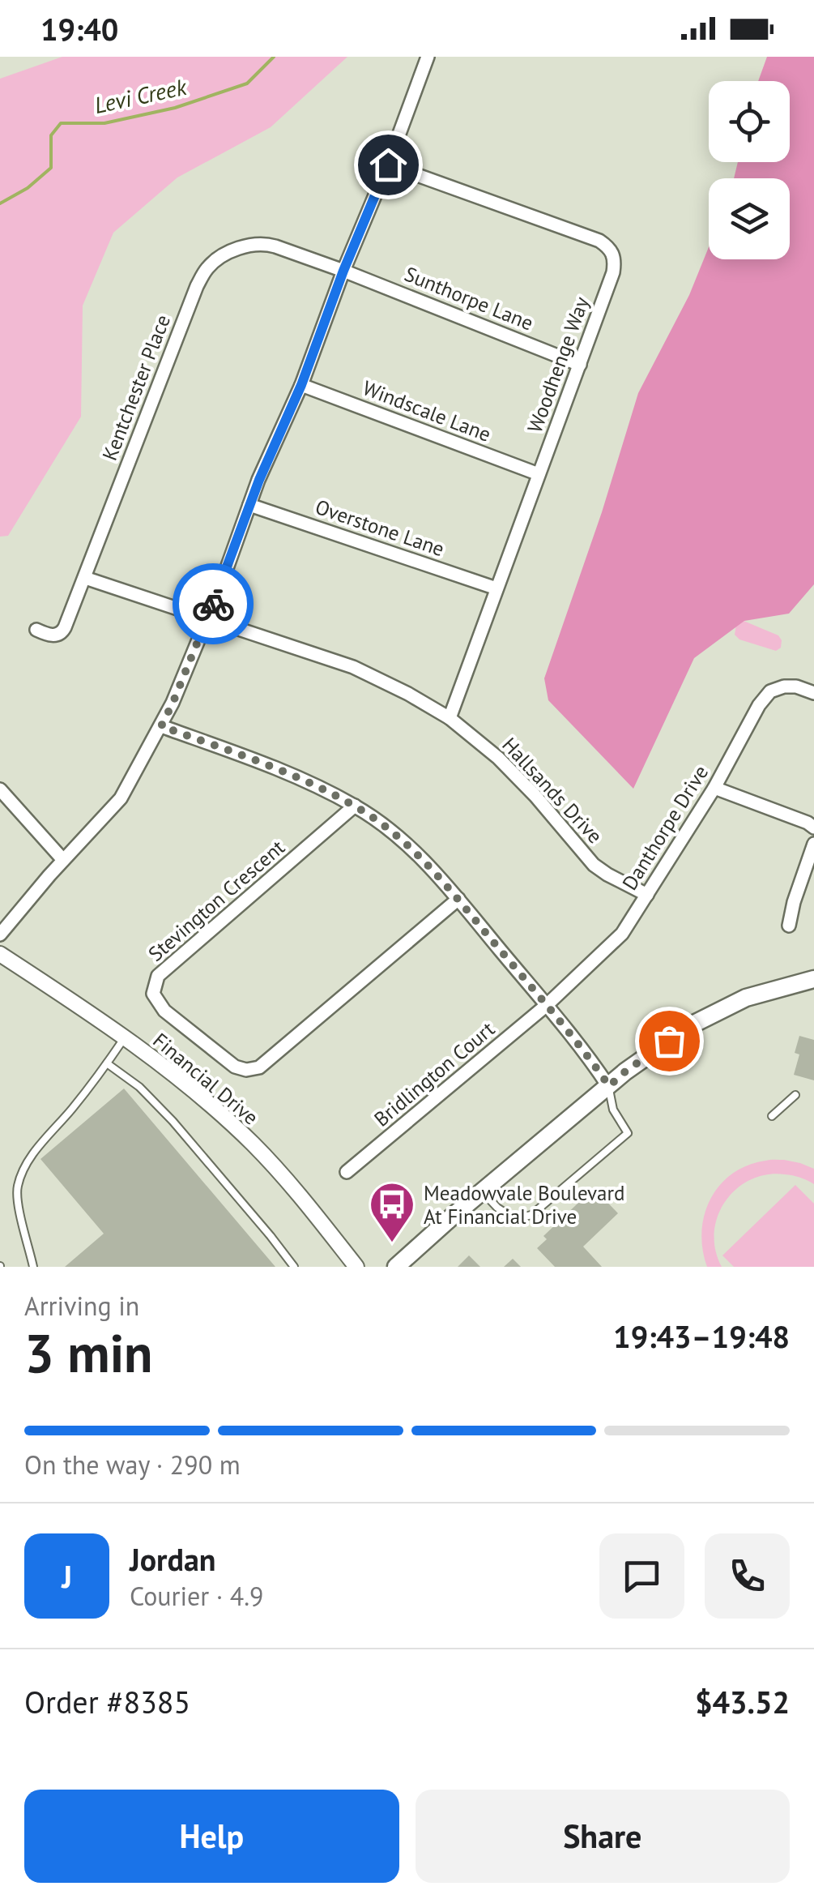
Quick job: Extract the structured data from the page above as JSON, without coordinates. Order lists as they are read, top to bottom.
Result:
{
  "streets": {
    "street": [
      "Sunthorpe Lane",
      "Woodhenge Way",
      "Kentchester Place",
      "Windscale Lane",
      "Overstone Lane",
      "Hallsands Drive",
      "Danthorpe Drive",
      "Stevington Crescent",
      "Bridlington Court",
      "Financial Drive"
    ]
  },
  "crossings": [
    ["Sunthorpe Lane", "Woodhenge Way"],
    ["Sunthorpe Lane", "Kentchester Place"],
    ["Woodhenge Way", "Windscale Lane"],
    ["Woodhenge Way", "Overstone Lane"],
    ["Woodhenge Way", "Hallsands Drive"],
    ["Kentchester Place", "Hallsands Drive"],
    ["Hallsands Drive", "Danthorpe Drive"],
    ["Danthorpe Drive", "Bridlington Court"]
  ],
  "water": ["Levi Creek"],
  "places": {
    "bus stop": ["Meadowvale Boulevard At Financial Drive"]
  },
  "page": {
    "status": "19:40",
    "heading": ["3 min", "Arriving in", "19:43–19:48"],
    "panel": [
      "Jordan",
      "Courier · 4.9",
      "Order #8385",
      "$43.52"
    ],
    "bar": "On the way · 290 m",
    "round": "J",
    "buttons": ["Help", "Share"]
  }
}
